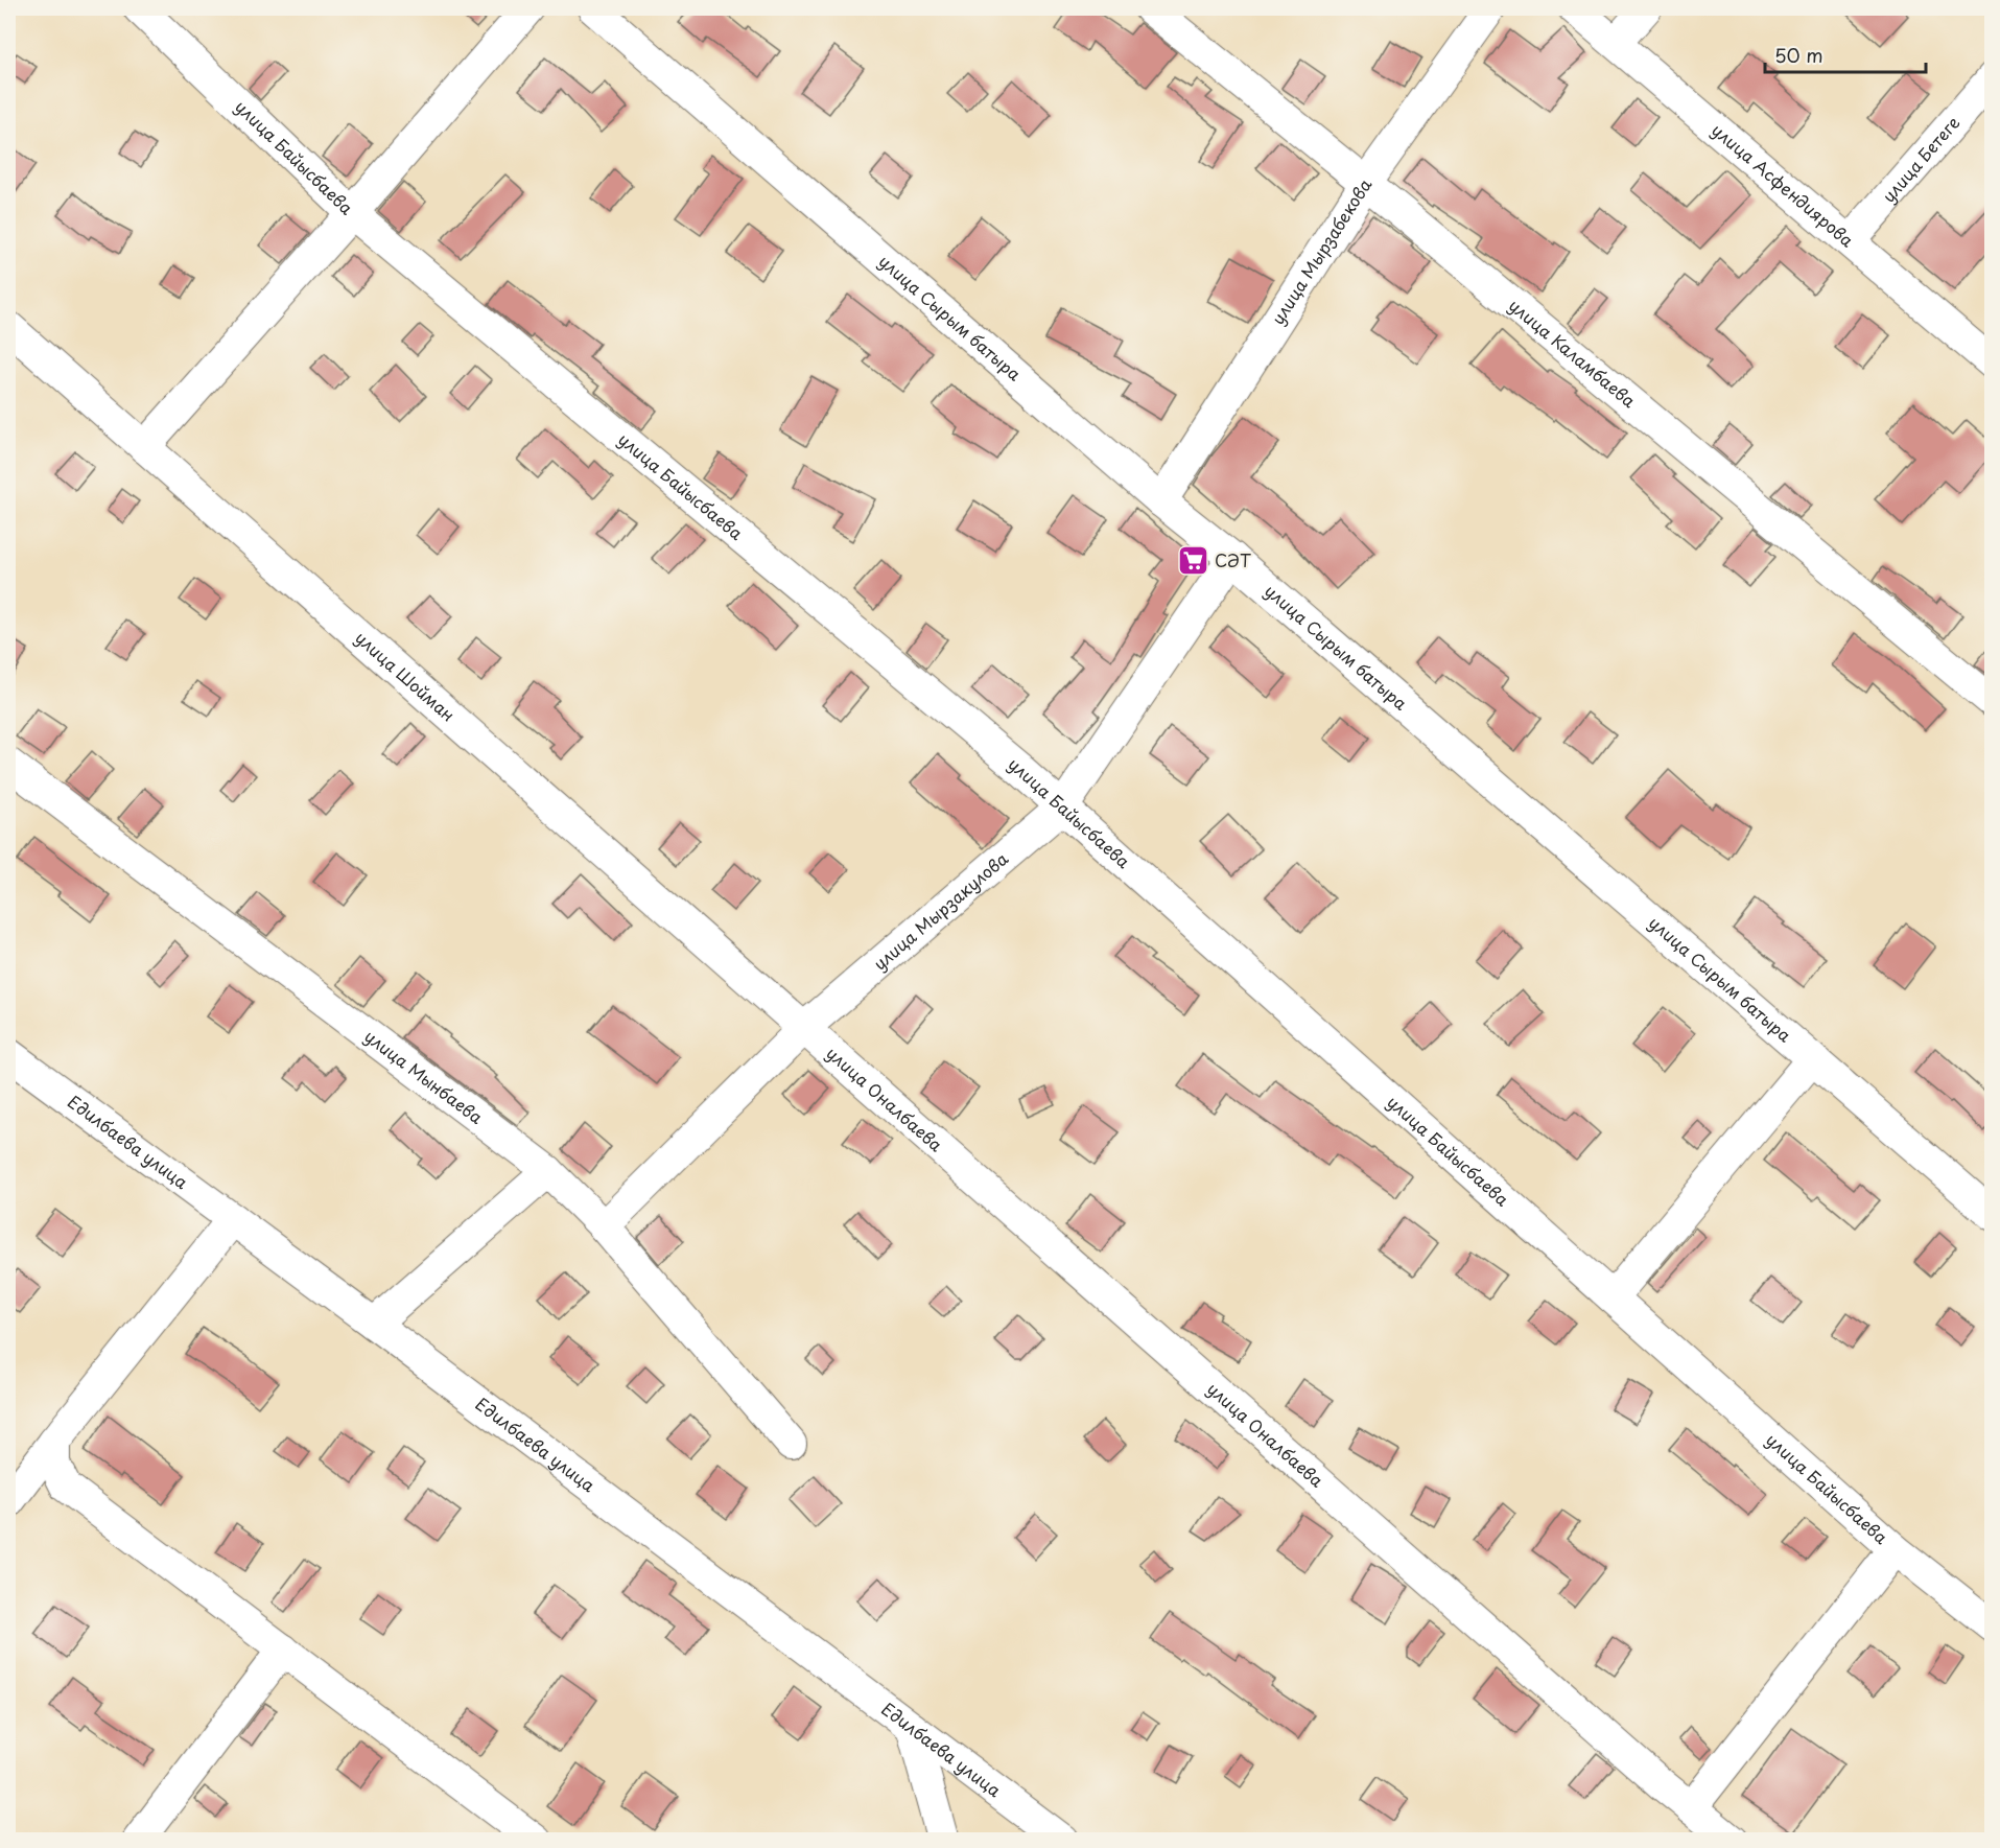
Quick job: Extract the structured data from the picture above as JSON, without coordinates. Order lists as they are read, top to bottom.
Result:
{
  "streets": {
    "street": [
      "улица Байысбаева",
      "улица Бетеге",
      "улица Асфендиярова",
      "улица Мырзабекова",
      "улица Сырым батыра",
      "улица Каламбаева",
      "улица Шойман",
      "улица Мырзакулова",
      "улица Мынбаева",
      "улица Оналбаева",
      "Едилбаева улица"
    ]
  },
  "crossings": [
    ["улица Байысбаева", "улица Мырзакулова"],
    ["улица Бетеге", "улица Асфендиярова"],
    ["улица Мырзабекова", "улица Сырым батыра"],
    ["улица Мырзабекова", "улица Каламбаева"],
    ["улица Сырым батыра", "улица Мырзакулова"],
    ["улица Шойман", "улица Мырзакулова"],
    ["улица Шойман", "улица Оналбаева"],
    ["улица Мырзакулова", "улица Мынбаева"],
    ["улица Мырзакулова", "улица Оналбаева"]
  ],
  "places": {
    "supermarket": ["СƏТ"]
  },
  "scale_bar": "50 m"
}
